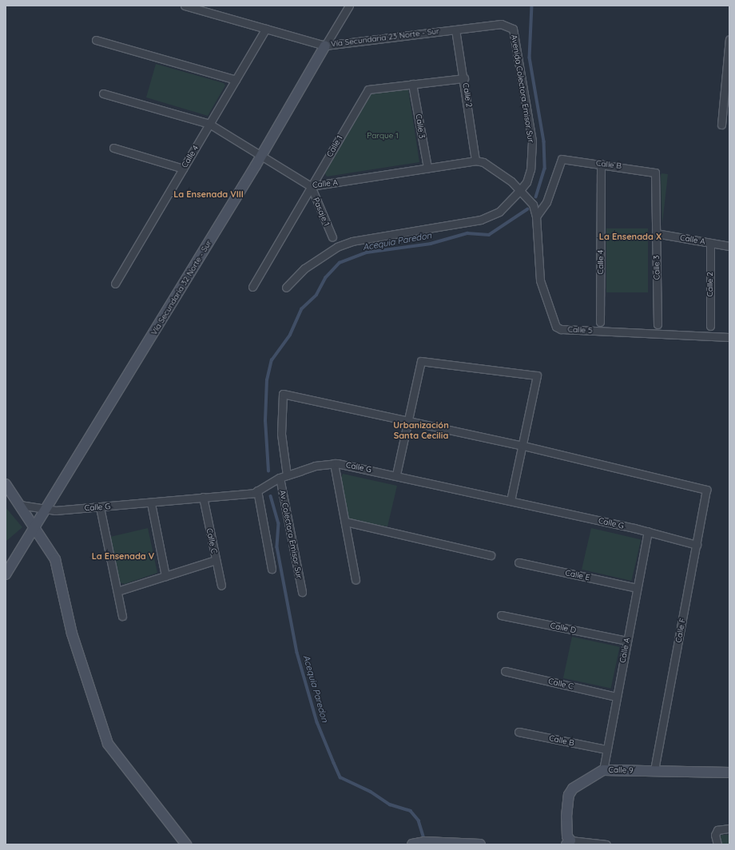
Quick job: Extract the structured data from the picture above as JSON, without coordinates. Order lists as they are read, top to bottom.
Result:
{
  "streets": {
    "street": [
      "Vía Secundaria 23 Norte - Sur",
      "Avenida Colectora Emisor Sur",
      "Calle 2",
      "Calle 3",
      "Calle 1",
      "Calle 4",
      "Calle B",
      "Calle A",
      "Pasaje 1",
      "Vía Secundaria 32 Norte - Sur",
      "Calle 5",
      "Calle G",
      "Av. Colectora Emisor Sur",
      "Calle C",
      "Calle E",
      "Calle D",
      "Calle F",
      "Calle 9"
    ]
  },
  "crossings": [
    ["Vía Secundaria 23 Norte - Sur", "Avenida Colectora Emisor Sur"],
    ["Vía Secundaria 23 Norte - Sur", "Calle 2"],
    ["Vía Secundaria 23 Norte - Sur", "Calle 4"],
    ["Vía Secundaria 23 Norte - Sur", "Vía Secundaria 32 Norte - Sur"],
    ["Avenida Colectora Emisor Sur", "Calle 5"],
    ["Calle 2", "Calle 1"],
    ["Calle 2", "Calle A"],
    ["Calle 3", "Calle 1"],
    ["Calle 3", "Calle B"],
    ["Calle 3", "Calle A"],
    ["Calle 1", "Calle A"],
    ["Calle 1", "Pasaje 1"],
    ["Calle 4", "Calle B"],
    ["Calle 4", "Calle A"],
    ["Calle B", "Calle A"],
    ["Calle B", "Calle 5"],
    ["Calle A", "Pasaje 1"],
    ["Calle A", "Vía Secundaria 32 Norte - Sur"],
    ["Calle A", "Calle G"],
    ["Calle A", "Calle C"],
    ["Calle A", "Calle E"],
    ["Calle A", "Calle D"],
    ["Calle A", "Calle 9"],
    ["Vía Secundaria 32 Norte - Sur", "Calle G"],
    ["Calle G", "Av. Colectora Emisor Sur"],
    ["Calle G", "Calle C"],
    ["Calle G", "Calle F"],
    ["Calle F", "Calle 9"]
  ],
  "districts": [
    "La Ensenada VIII",
    "La Ensenada X",
    "Urbanización Santa Cecilia",
    "La Ensenada V"
  ],
  "water": ["Acequia Paredon"],
  "parks": ["Parque 1"]
}
